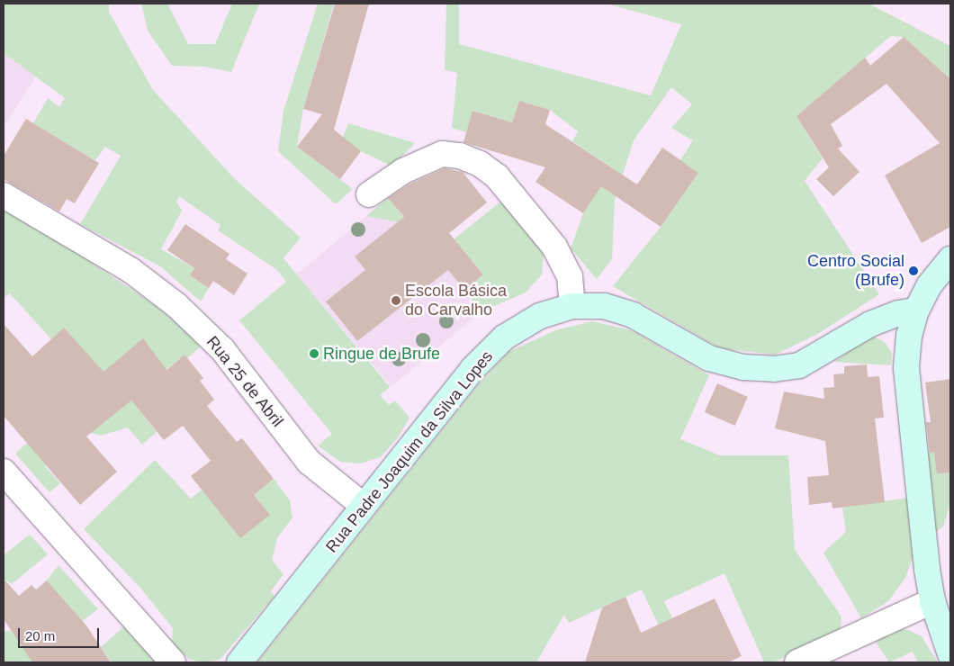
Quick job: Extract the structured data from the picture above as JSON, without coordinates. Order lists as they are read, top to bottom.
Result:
{
  "streets": {
    "street": ["Rua 25 de Abril", "Rua Padre Joaquim da Silva Lopes"]
  },
  "crossings": [
    ["Rua 25 de Abril", "Rua Padre Joaquim da Silva Lopes"]
  ],
  "places": ["Centro Social (Brufe)", "Escola Básica do Carvalho", "Ringue de Brufe"],
  "scale_bar": "20 m"
}
